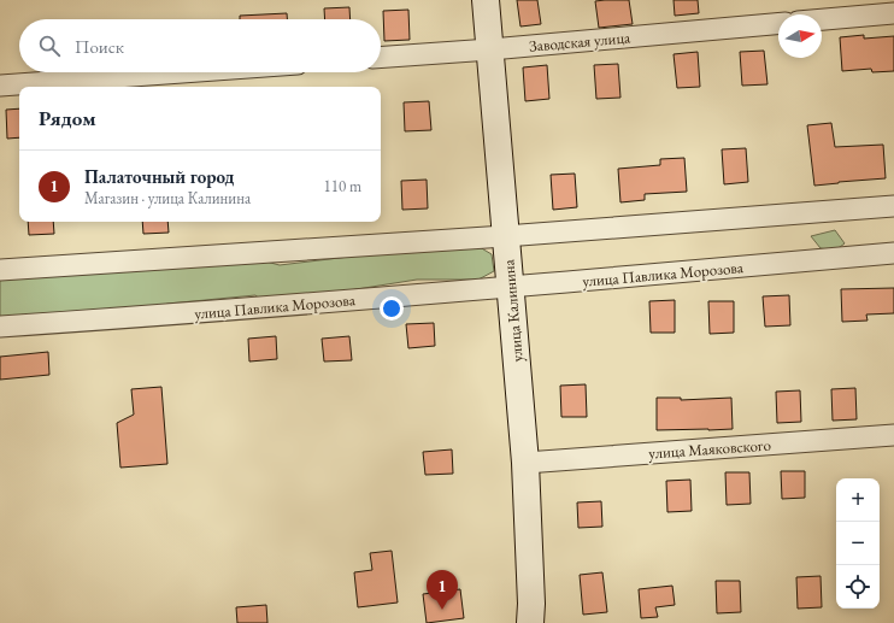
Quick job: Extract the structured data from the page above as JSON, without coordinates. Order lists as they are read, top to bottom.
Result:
{
  "streets": {
    "main road": ["улица Калинина"],
    "street": ["Заводская улица", "улица Павлика Морозова", "улица Маяковского"]
  },
  "crossings": [
    ["Заводская улица", "улица Калинина"],
    ["улица Павлика Морозова", "улица Калинина"],
    ["улица Калинина", "улица Маяковского"]
  ],
  "north": "right",
  "page": {
    "search": "Поиск",
    "heading": "Рядом",
    "list": [
      {
        "mark": "1",
        "name": "Палаточный город",
        "note": "Магазин · улица Калинина",
        "value": "110 m"
      }
    ],
    "map_buttons": ["+", "−"],
    "pins": "1"
  }
}
